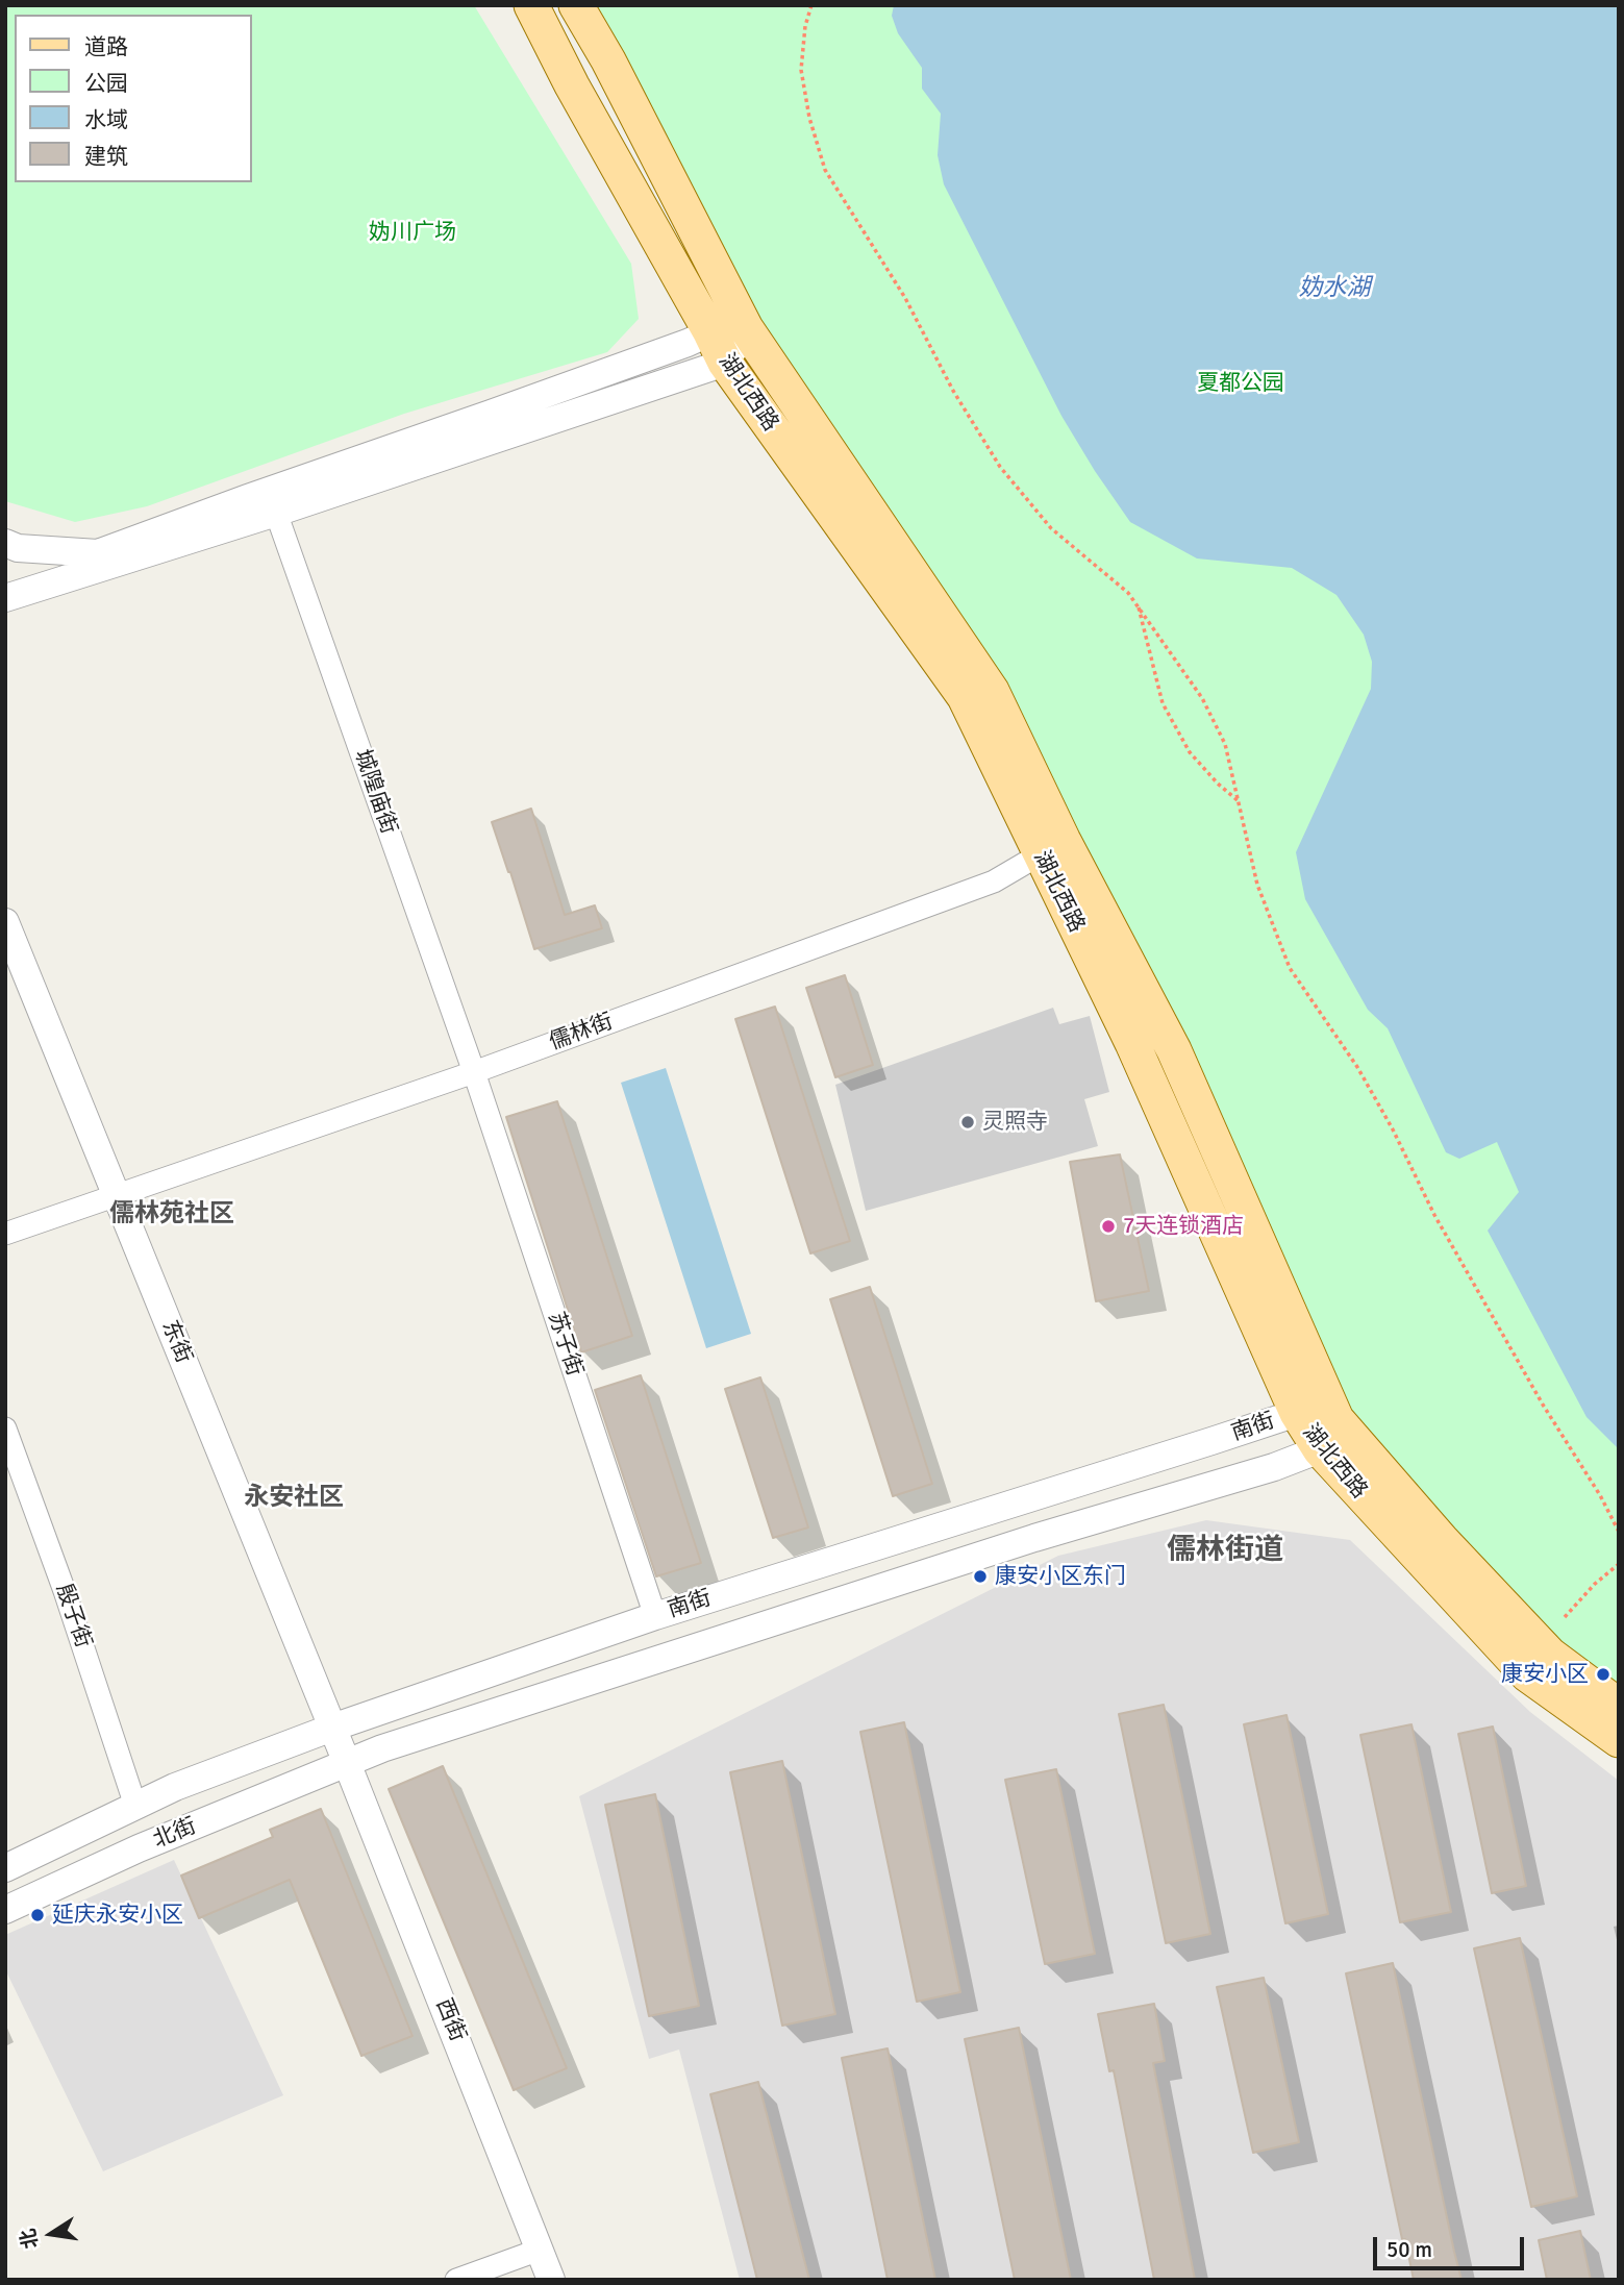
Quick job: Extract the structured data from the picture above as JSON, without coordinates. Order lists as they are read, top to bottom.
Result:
{
  "streets": {
    "main road": ["湖北西路"],
    "street": [
      "城隍庙街",
      "儒林街",
      "东街",
      "苏子街",
      "南街",
      "殷子街",
      "北街",
      "西街"
    ]
  },
  "crossings": [
    ["湖北西路", "儒林街"],
    ["湖北西路", "南街"],
    ["城隍庙街", "儒林街"],
    ["城隍庙街", "苏子街"],
    ["儒林街", "东街"],
    ["儒林街", "苏子街"],
    ["东街", "南街"],
    ["东街", "北街"],
    ["东街", "西街"],
    ["苏子街", "南街"],
    ["南街", "北街"],
    ["南街", "西街"],
    ["殷子街", "北街"],
    ["北街", "西街"]
  ],
  "districts": ["儒林苑社区", "永安社区", "儒林街道"],
  "water": ["妫水湖"],
  "parks": ["妫川广场", "夏都公园"],
  "places": [
    "灵照寺",
    "7天连锁酒店",
    "康安小区东门",
    "康安小区",
    "延庆永安小区"
  ],
  "legend": [
    "道路",
    "公园",
    "水域",
    "建筑"
  ],
  "scale_bar": "50 m",
  "north": "left"
}
